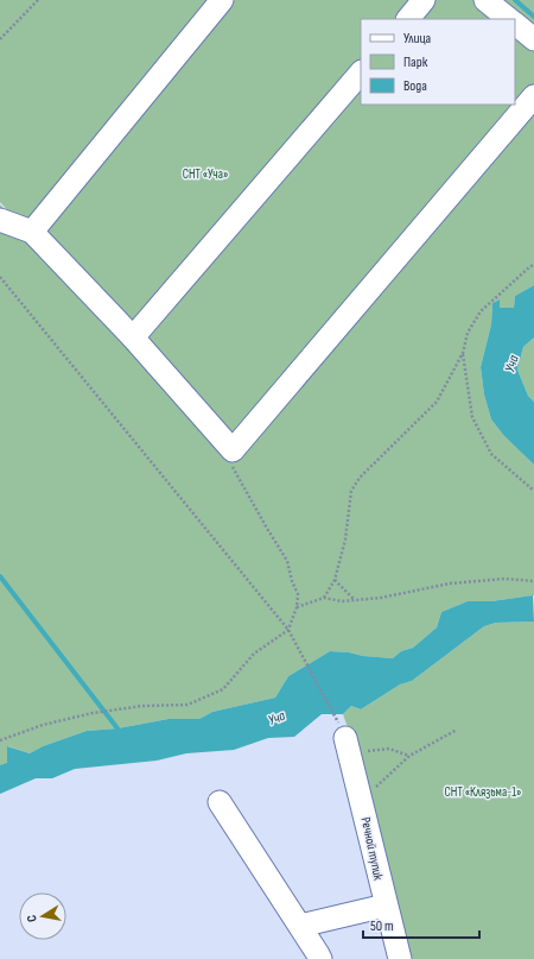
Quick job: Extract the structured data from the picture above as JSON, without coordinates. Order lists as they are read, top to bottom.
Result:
{
  "streets": {
    "street": ["Речной тупик"]
  },
  "water": ["Уча"],
  "parks": ["СНТ «Уча»", "СНТ «Клязьма-1»"],
  "legend": ["Улица", "Парк", "Вода"],
  "scale_bar": "50 m",
  "north": "left"
}
